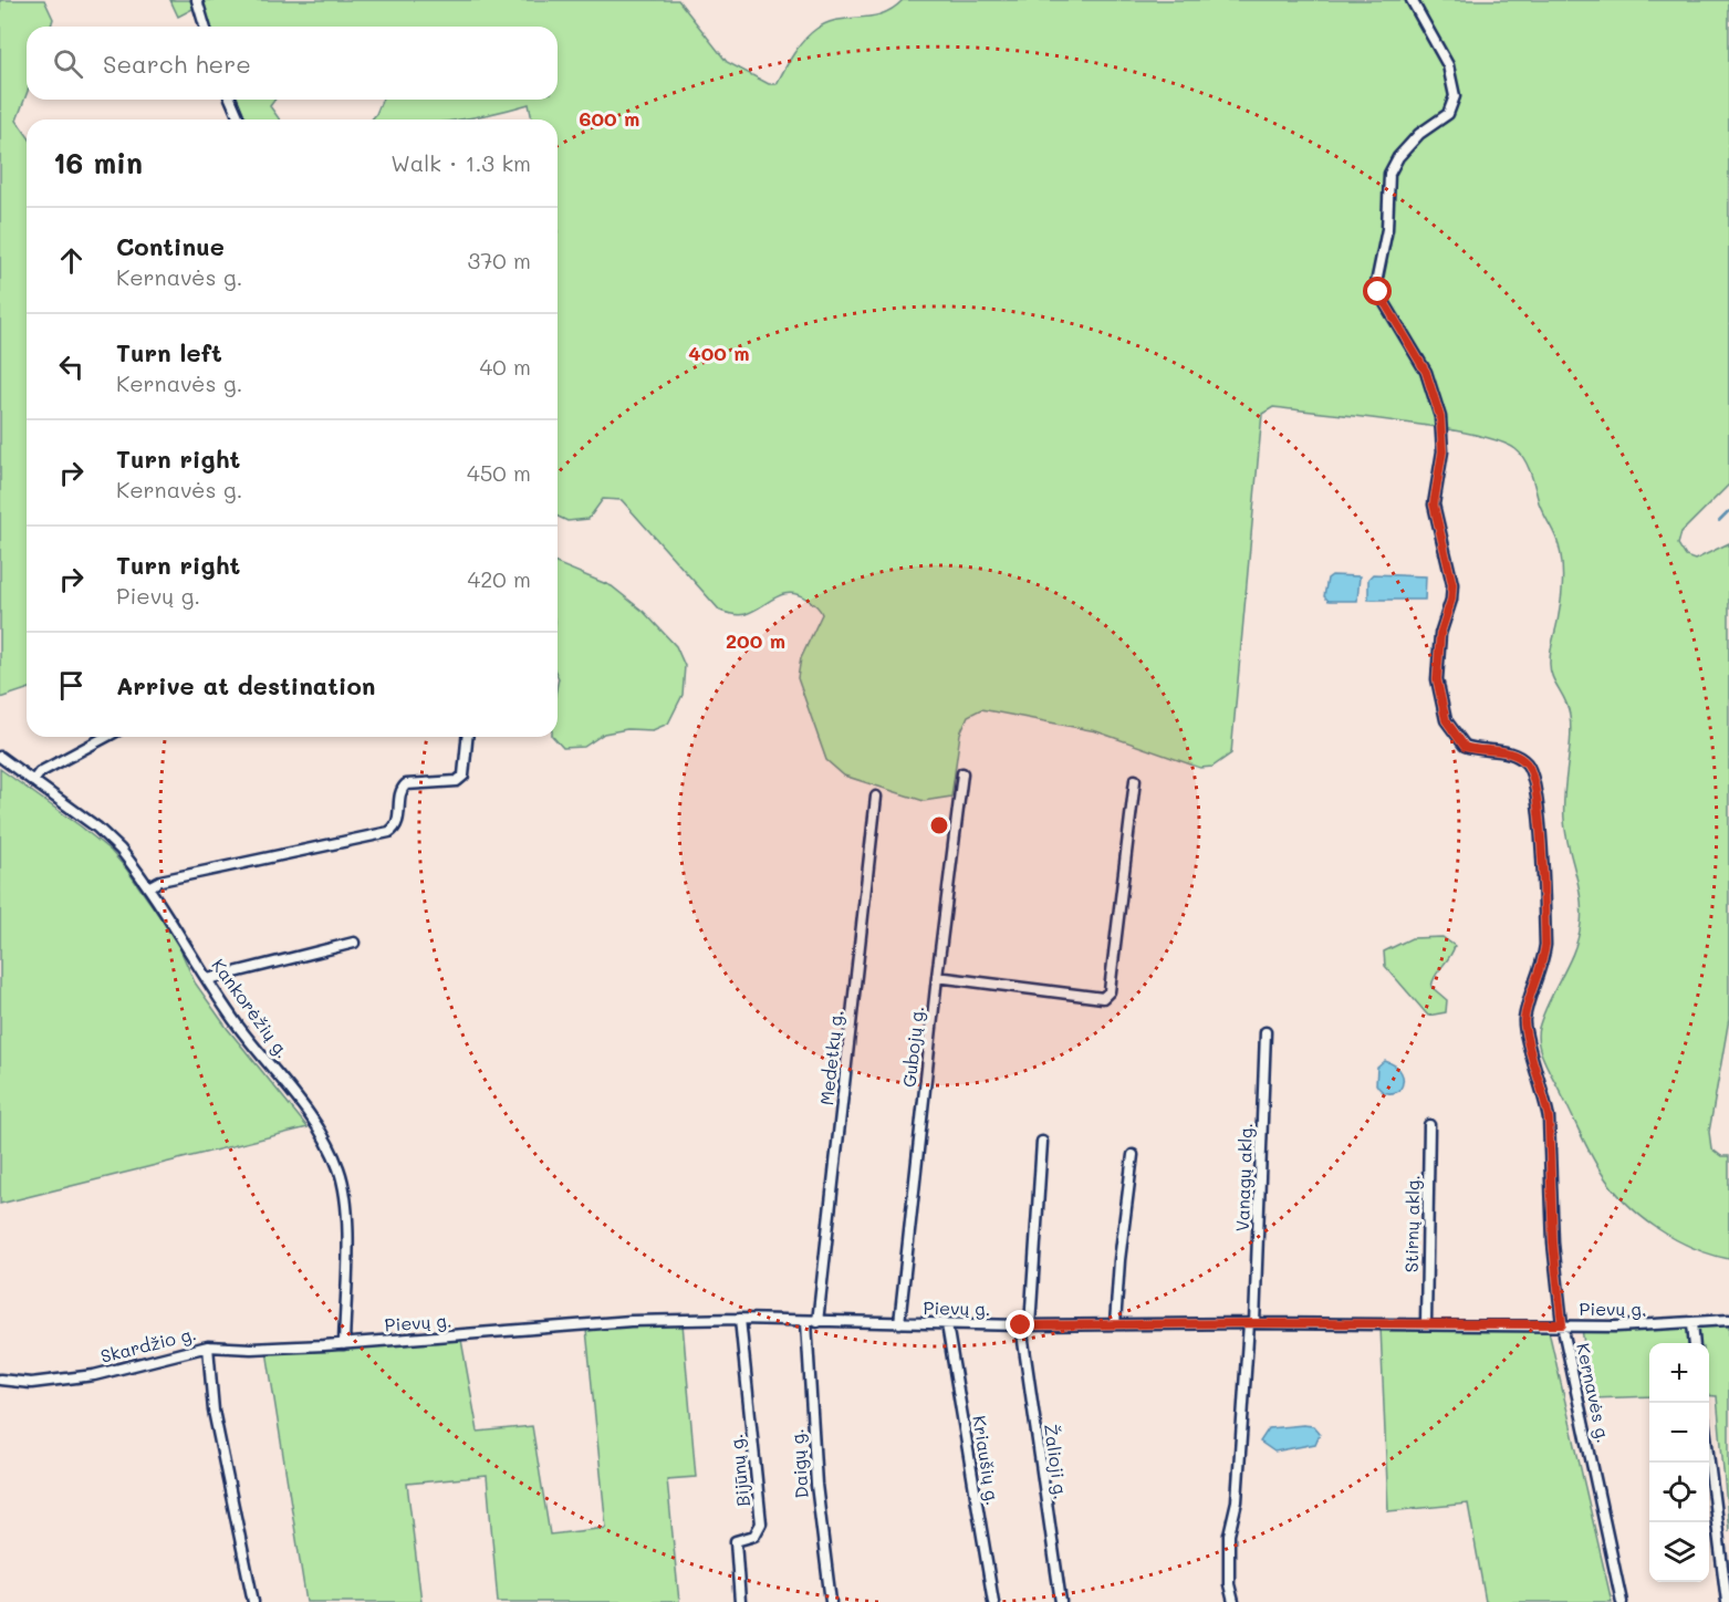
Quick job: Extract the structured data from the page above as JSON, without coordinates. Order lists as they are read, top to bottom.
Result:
{
  "streets": {
    "street": [
      "Kankorėžių g.",
      "Gubojų g.",
      "Medetkų g.",
      "Vanagų aklg.",
      "Stirnų aklg.",
      "Pievų g.",
      "Skardžio g.",
      "Kernavės g.",
      "Kriaušių g.",
      "Žalioji g.",
      "Daigų g.",
      "Bijūnų g."
    ]
  },
  "crossings": [
    ["Kankorėžių g.", "Pievų g."],
    ["Kankorėžių g.", "Skardžio g."],
    ["Gubojų g.", "Pievų g."],
    ["Medetkų g.", "Pievų g."],
    ["Vanagų aklg.", "Pievų g."],
    ["Stirnų aklg.", "Pievų g."],
    ["Pievų g.", "Skardžio g."],
    ["Pievų g.", "Kernavės g."],
    ["Pievų g.", "Kriaušių g."],
    ["Pievų g.", "Žalioji g."],
    ["Pievų g.", "Daigų g."],
    ["Pievų g.", "Bijūnų g."]
  ],
  "page": {
    "search": "Search here",
    "heading": ["16 min", "Walk · 1.3 km"],
    "list": [
      ["Continue", "Kernavės g.", "370 m"],
      ["Turn left", "Kernavės g.", "40 m"],
      ["Turn right", "Kernavės g.", "450 m"],
      ["Turn right", "Pievų g.", "420 m"],
      "Arrive at destination"
    ],
    "map_buttons": ["+", "−"]
  },
  "rings": ["600 m", "400 m", "200 m"]
}
